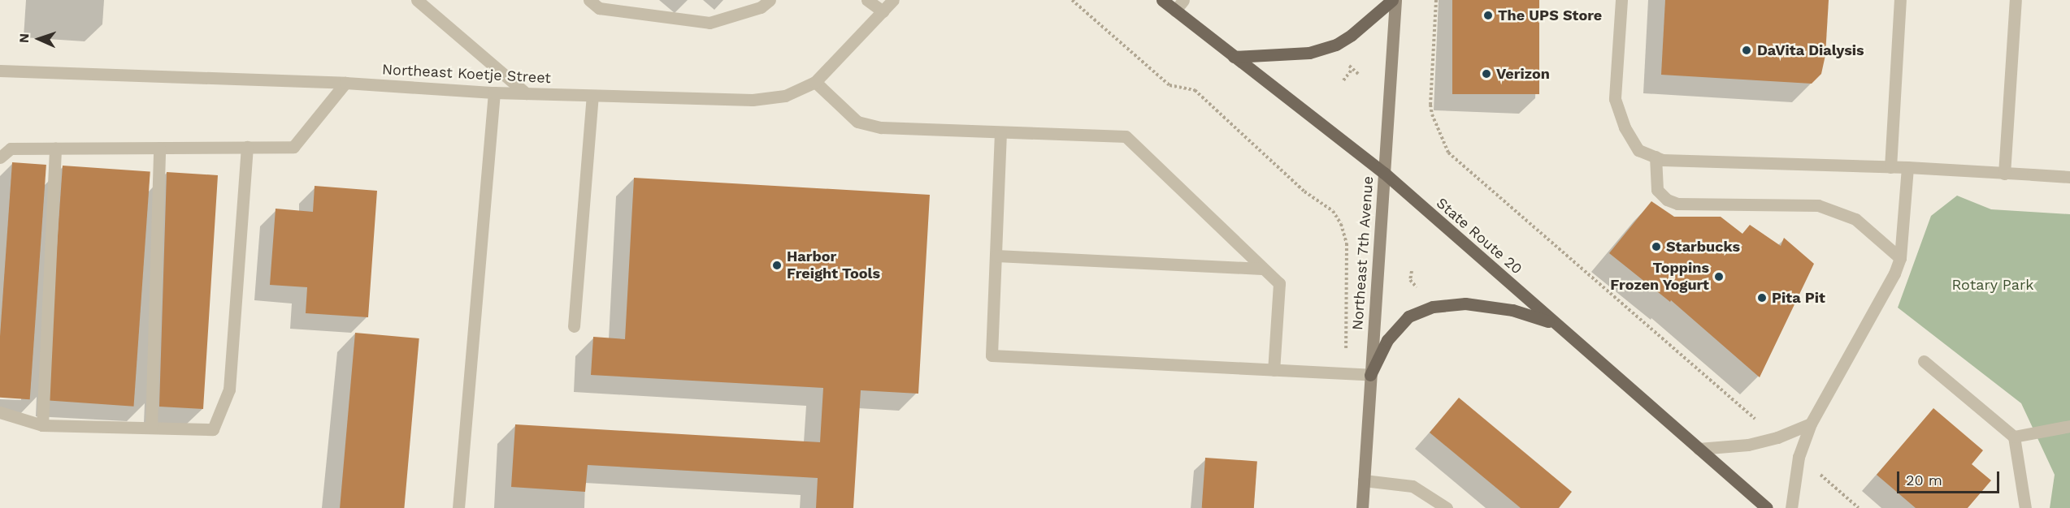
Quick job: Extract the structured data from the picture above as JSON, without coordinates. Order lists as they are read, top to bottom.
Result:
{
  "streets": {
    "main road": ["State Route 20"],
    "street": ["Northeast Koetje Street", "Northeast 7th Avenue"]
  },
  "crossings": [
    ["State Route 20", "Northeast 7th Avenue"]
  ],
  "parks": ["Rotary Park"],
  "places": [
    "The UPS Store",
    "DaVita Dialysis",
    "Verizon",
    "Starbucks",
    "Harbor Freight Tools",
    "Toppins Frozen Yogurt",
    "Pita Pit"
  ],
  "scale_bar": "20 m",
  "north": "left"
}
